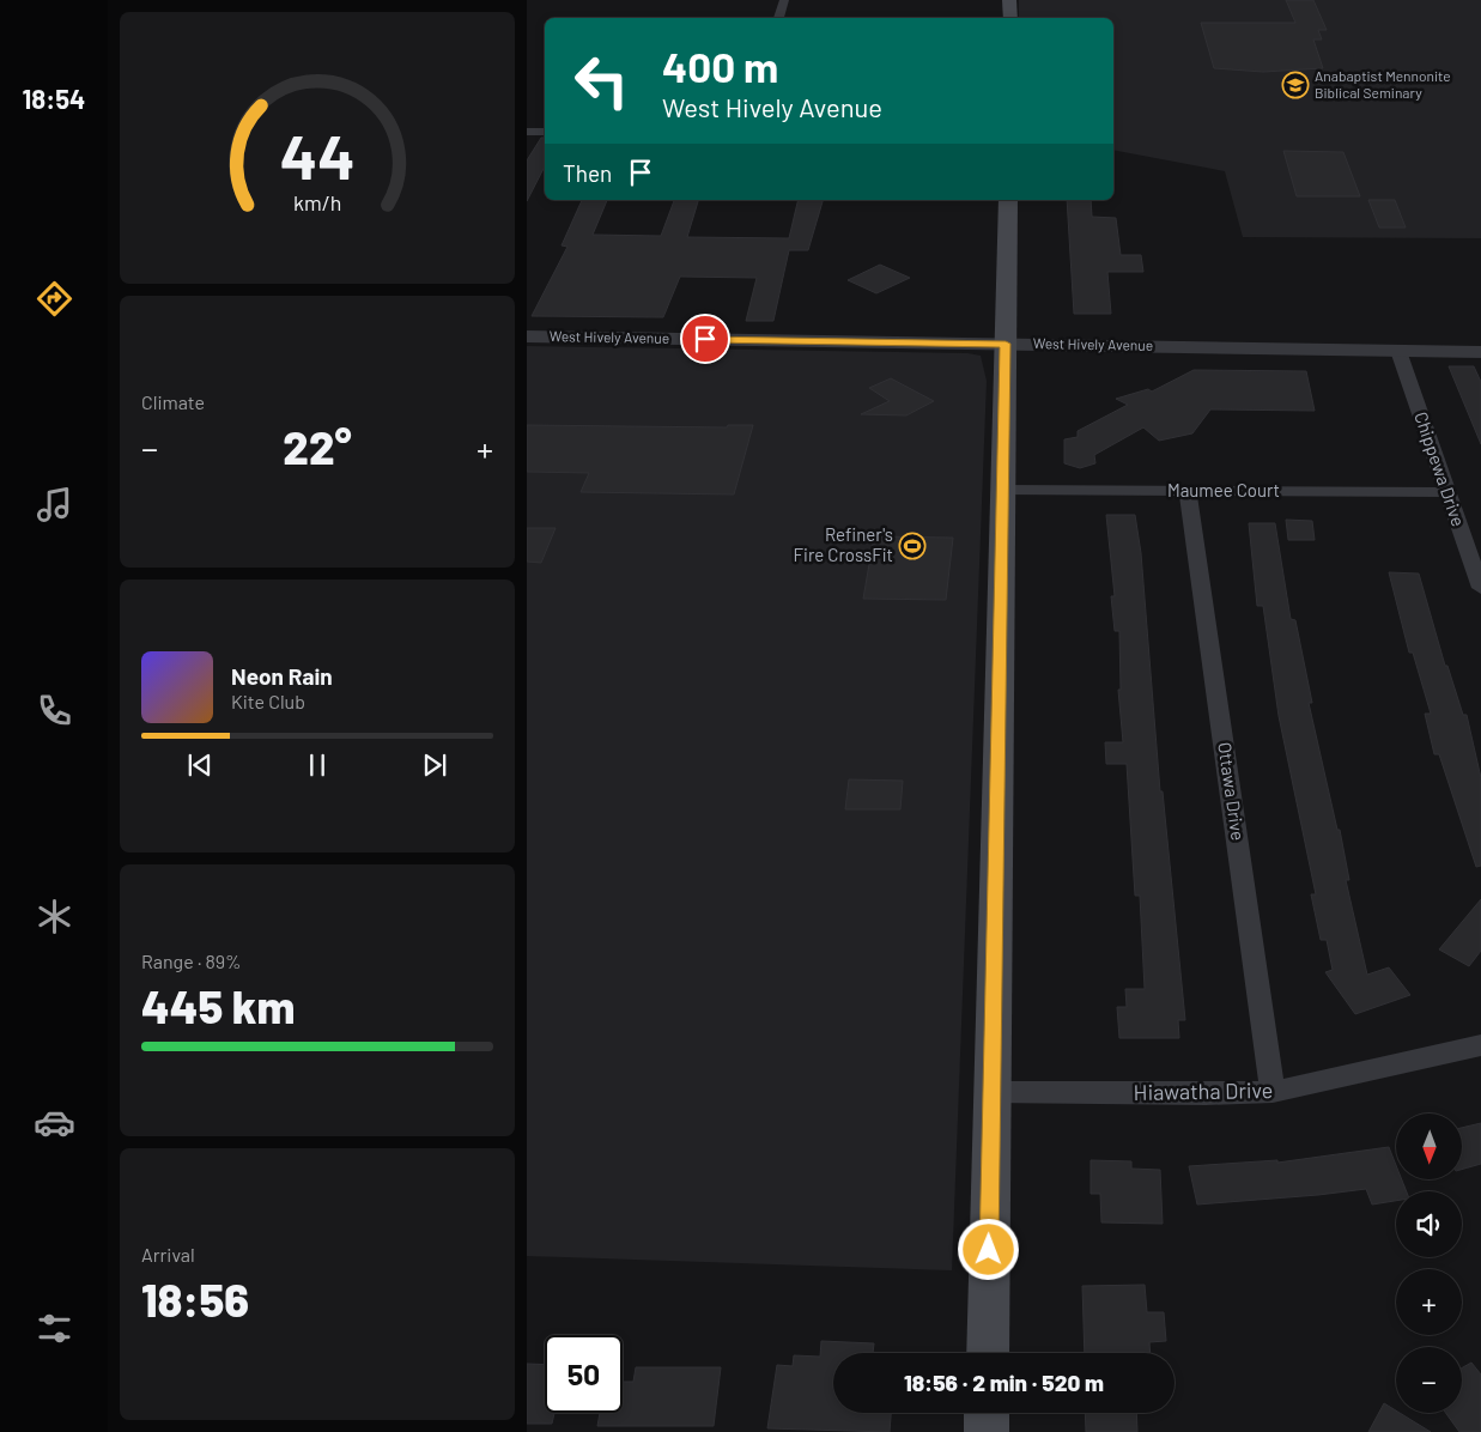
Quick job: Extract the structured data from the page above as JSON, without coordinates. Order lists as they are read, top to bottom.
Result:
{
  "streets": {
    "street": [
      "West Hively Avenue",
      "Chippewa Drive",
      "Maumee Court",
      "Ottawa Drive",
      "Hiawatha Drive"
    ]
  },
  "crossings": [
    ["West Hively Avenue", "Chippewa Drive"],
    ["Chippewa Drive", "Maumee Court"],
    ["Maumee Court", "Ottawa Drive"],
    ["Ottawa Drive", "Hiawatha Drive"]
  ],
  "places": {
    "school or university": ["Anabaptist Mennonite Biblical Seminary"],
    "sports": ["Refiner's Fire CrossFit"]
  },
  "north": "bottom",
  "page": {
    "tabs": "18:54",
    "turn": ["400 m", "West Hively Avenue"],
    "then": "Then",
    "tile": [
      "Climate",
      ["Range · 89%", "445 km"],
      ["Arrival", "18:56"]
    ],
    "heat": ["−", "22°", "+"],
    "song": ["Neon Rain", "Kite Club"],
    "map_buttons": ["+", "−"],
    "limit": "50",
    "trip": "18:56 · 2 min · 520 m",
    "gauge": ["44", "km/h"]
  }
}
